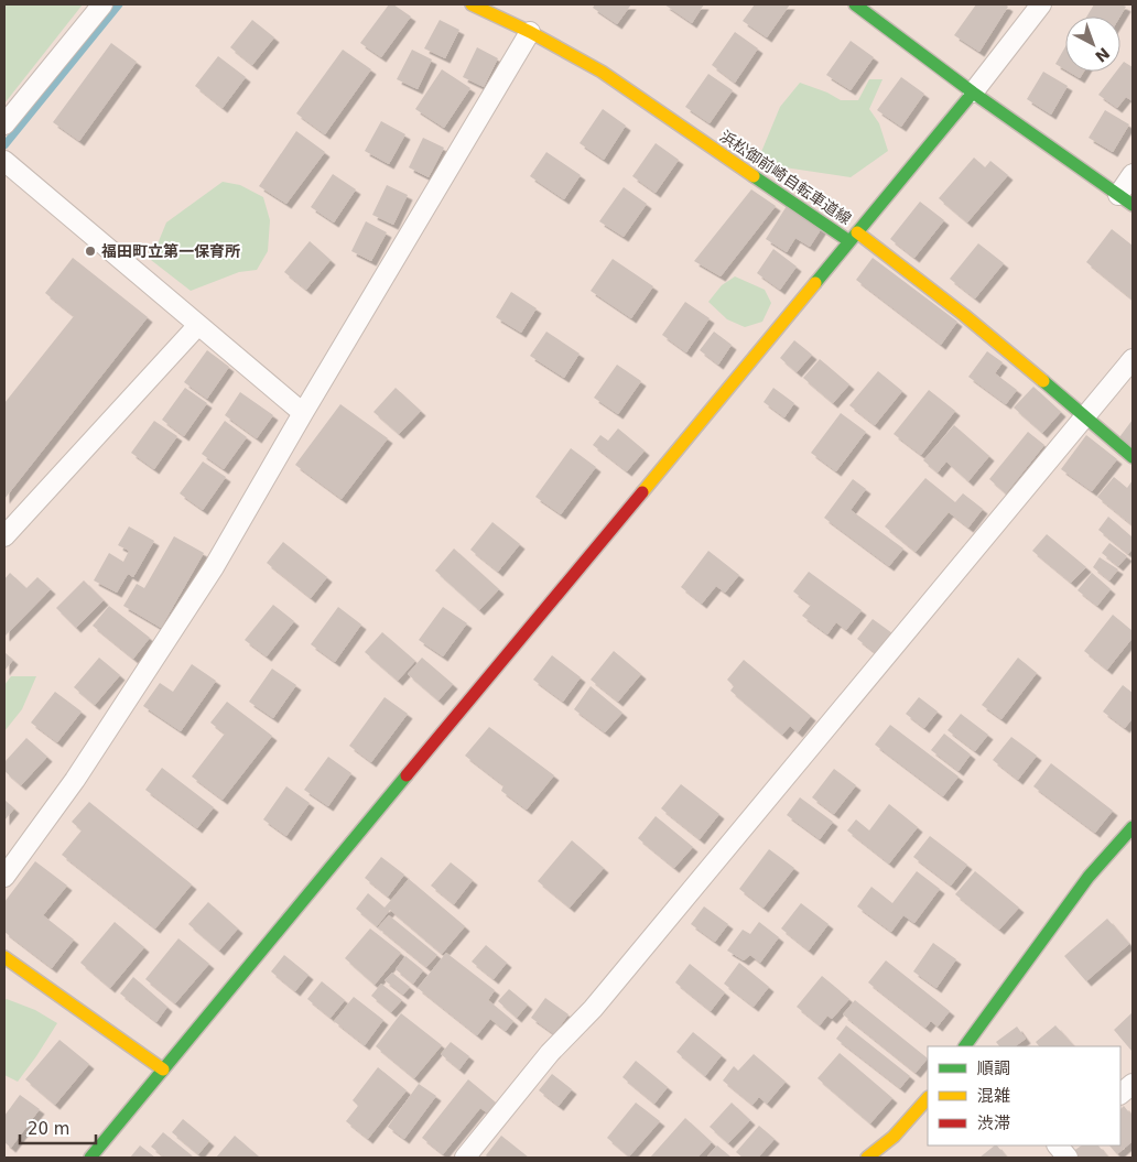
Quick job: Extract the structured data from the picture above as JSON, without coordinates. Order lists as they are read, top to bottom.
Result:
{
  "streets": {
    "street": ["浜松御前崎自転車道線"]
  },
  "places": ["福田町立第一保育所"],
  "legend": ["順調", "混雑", "渋滞"],
  "scale_bar": "20 m",
  "north": "bottom right"
}
